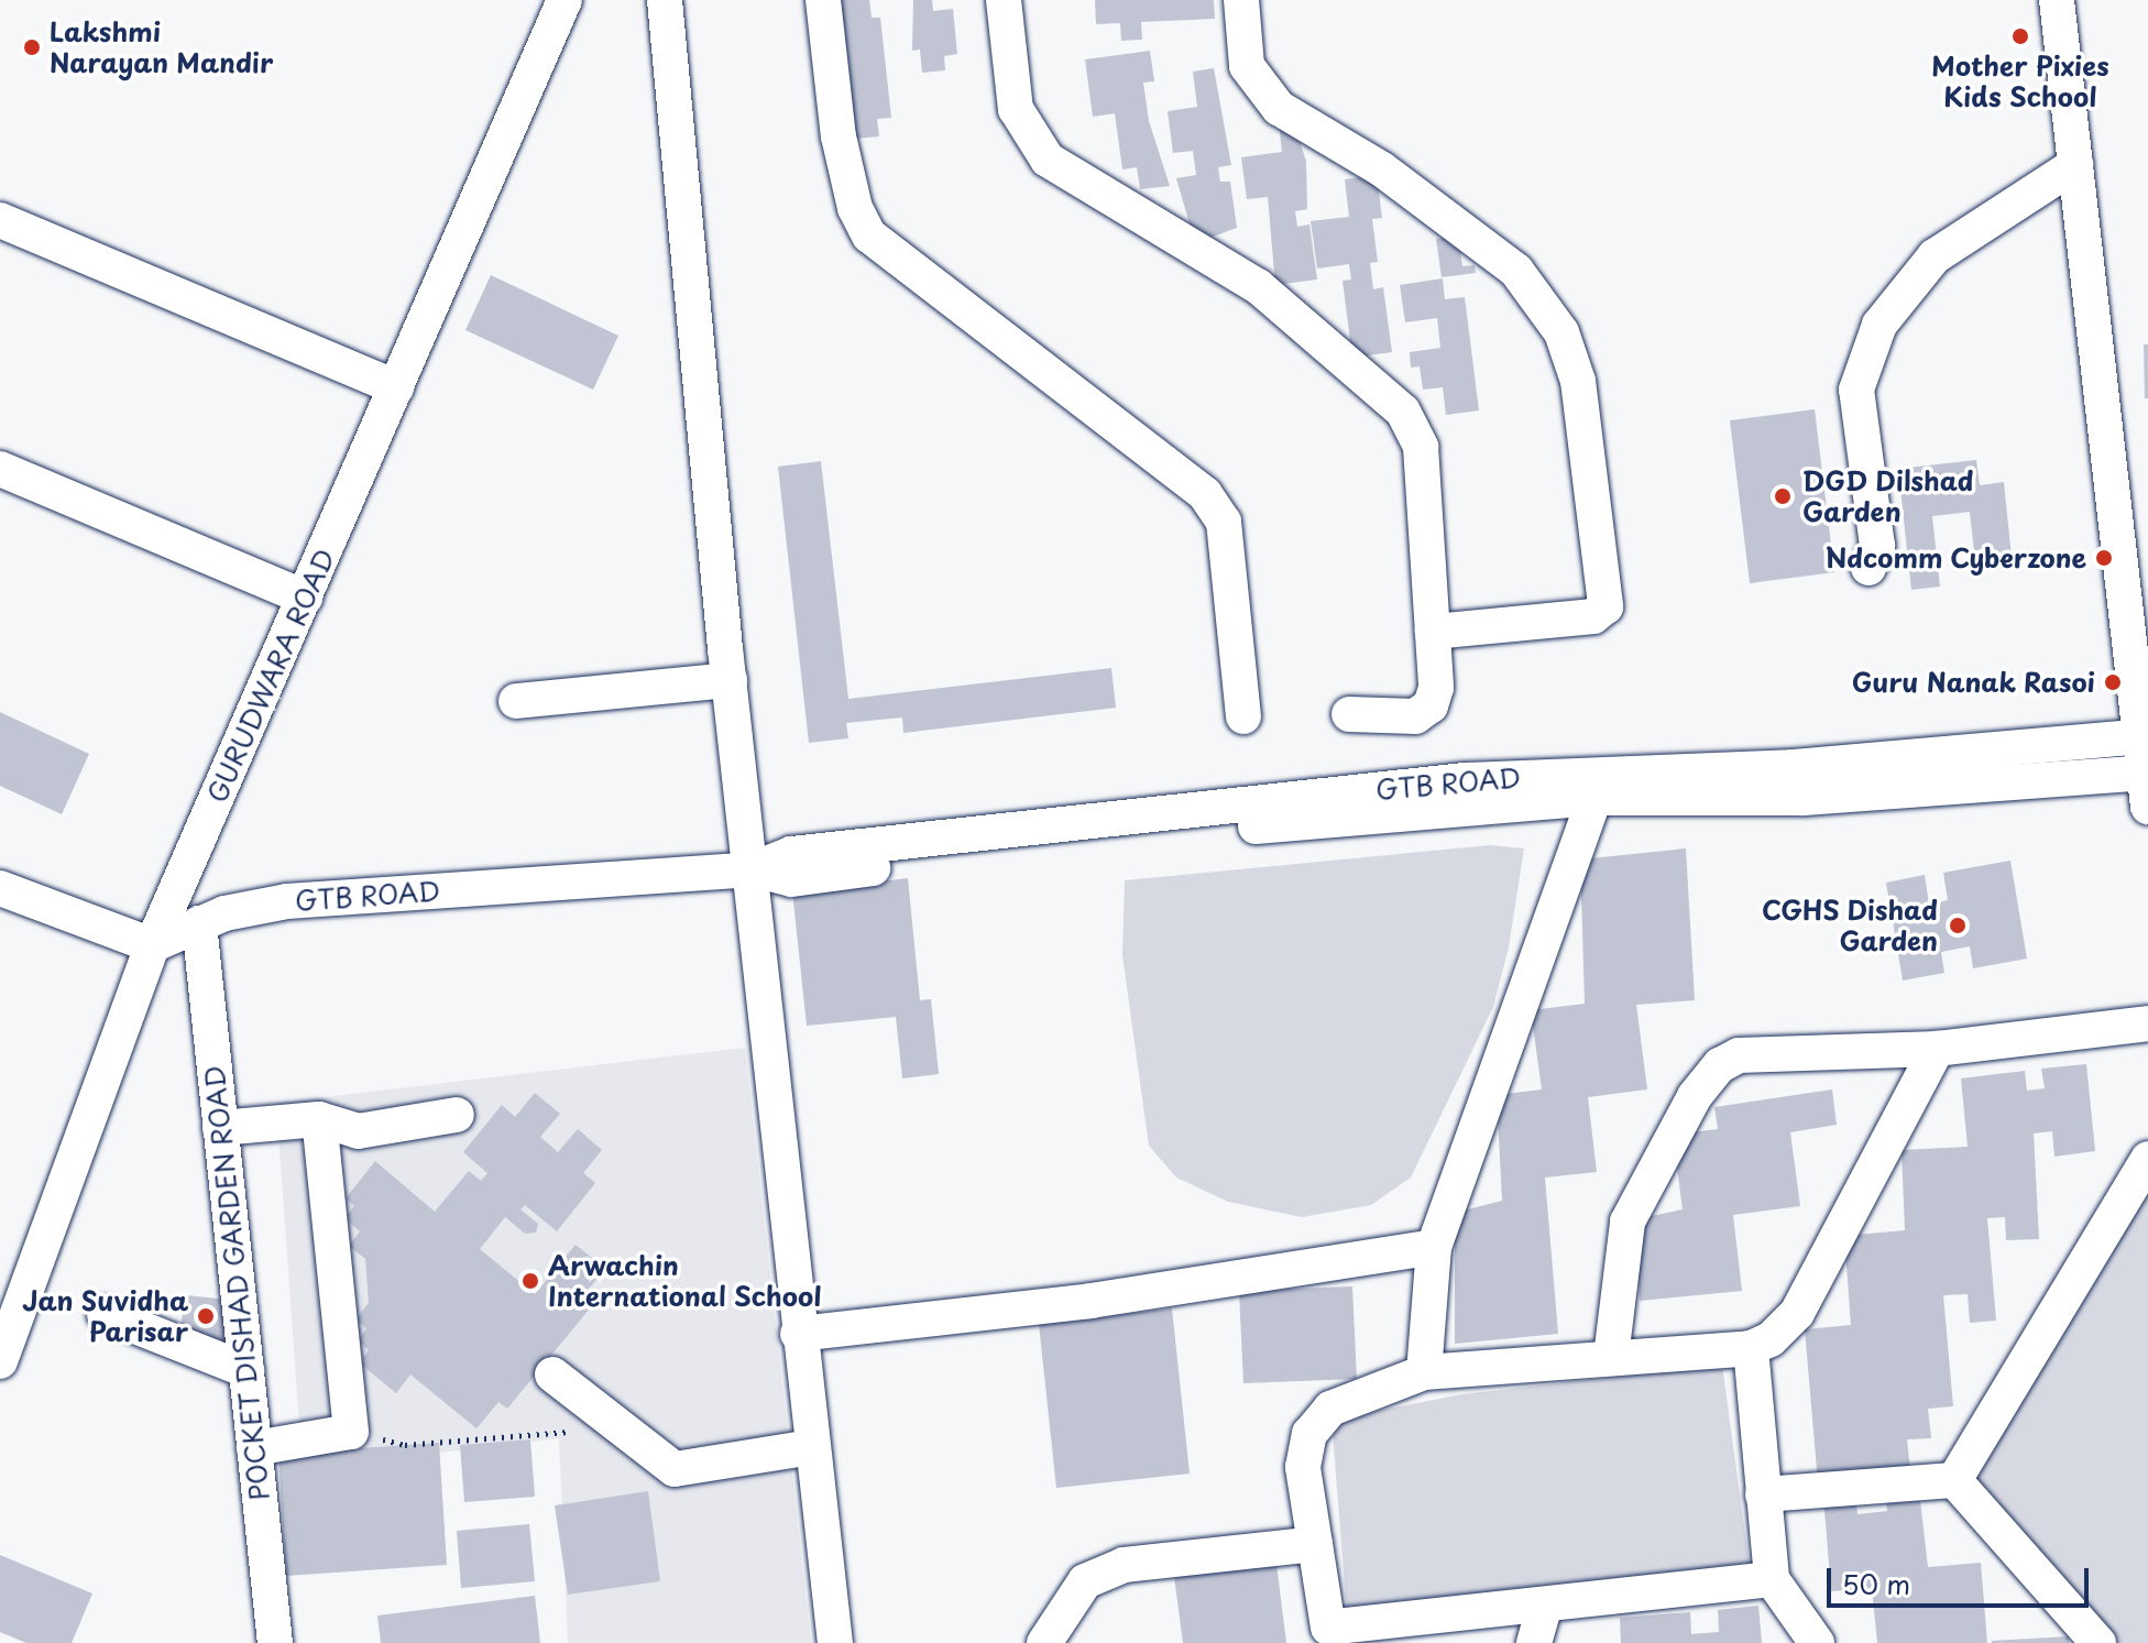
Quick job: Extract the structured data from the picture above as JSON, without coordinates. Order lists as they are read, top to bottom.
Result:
{
  "streets": {
    "street": ["GURUDWARA ROAD", "GTB ROAD", "POCKET DISHAD GARDEN ROAD"]
  },
  "crossings": [
    ["GURUDWARA ROAD", "GTB ROAD"],
    ["GTB ROAD", "POCKET DISHAD GARDEN ROAD"]
  ],
  "places": [
    "Mother Pixies Kids School",
    "Lakshmi Narayan Mandir",
    "DGD Dilshad Garden",
    "Ndcomm Cyberzone",
    "Guru Nanak Rasoi",
    "CGHS Dishad Garden",
    "Arwachin International School",
    "Jan Suvidha Parisar"
  ],
  "scale_bar": "50 m"
}
